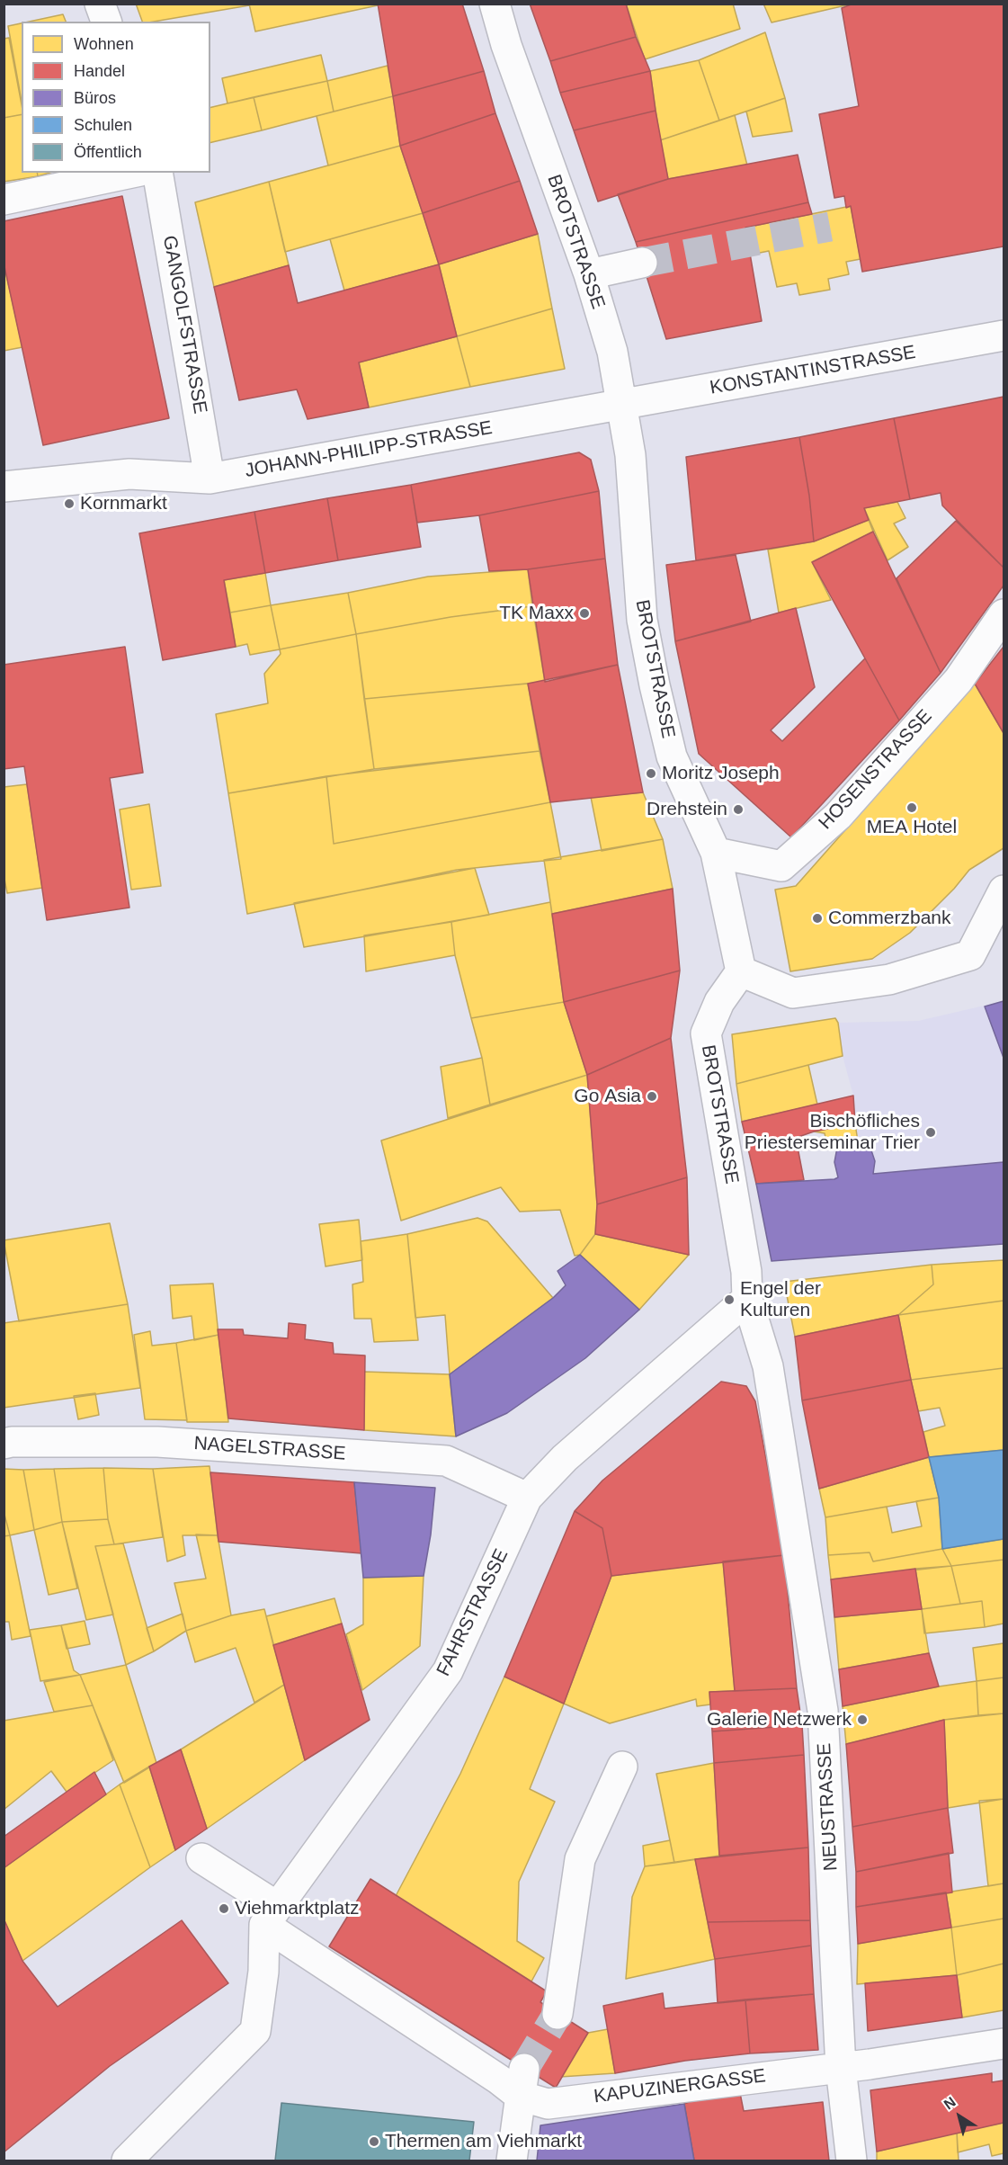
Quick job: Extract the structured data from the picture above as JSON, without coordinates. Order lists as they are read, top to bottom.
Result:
{
  "streets": {
    "street": [
      "BROTSTRASSE",
      "GANGOLFSTRASSE",
      "KONSTANTINSTRASSE",
      "JOHANN-PHILIPP-STRASSE",
      "HOSENSTRASSE",
      "NAGELSTRASSE",
      "FAHRSTRASSE",
      "NEUSTRASSE",
      "KAPUZINERGASSE"
    ]
  },
  "crossings": [
    ["BROTSTRASSE", "KONSTANTINSTRASSE"],
    ["BROTSTRASSE", "JOHANN-PHILIPP-STRASSE"],
    ["BROTSTRASSE", "HOSENSTRASSE"],
    ["BROTSTRASSE", "FAHRSTRASSE"],
    ["BROTSTRASSE", "NEUSTRASSE"],
    ["GANGOLFSTRASSE", "JOHANN-PHILIPP-STRASSE"],
    ["KONSTANTINSTRASSE", "JOHANN-PHILIPP-STRASSE"],
    ["NAGELSTRASSE", "FAHRSTRASSE"],
    ["FAHRSTRASSE", "NEUSTRASSE"],
    ["NEUSTRASSE", "KAPUZINERGASSE"]
  ],
  "places": [
    "Kornmarkt",
    "TK Maxx",
    "Moritz Joseph",
    "MEA Hotel",
    "Drehstein",
    "Commerzbank",
    "Go Asia",
    "Bischöfliches Priesterseminar Trier",
    "Engel der Kulturen",
    "Galerie Netzwerk",
    "Viehmarktplatz",
    "Thermen am Viehmarkt"
  ],
  "legend": [
    "Wohnen",
    "Handel",
    "Büros",
    "Schulen",
    "Öffentlich"
  ],
  "north": "top left"
}
